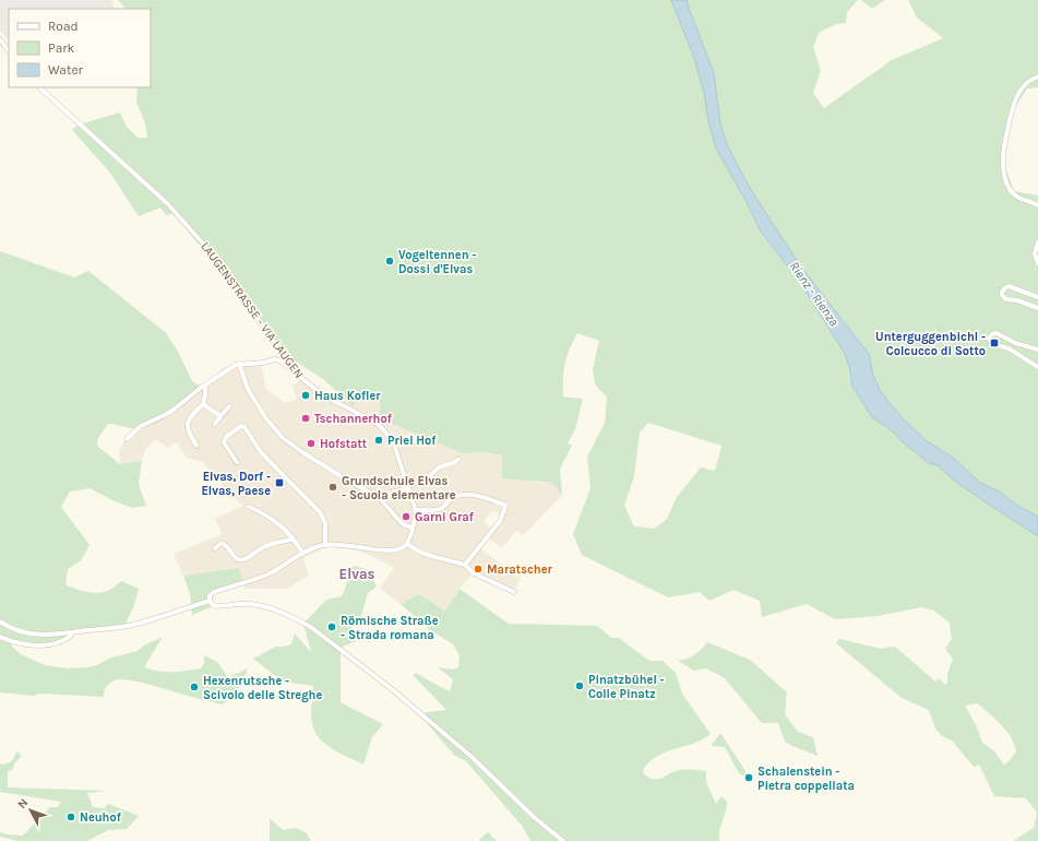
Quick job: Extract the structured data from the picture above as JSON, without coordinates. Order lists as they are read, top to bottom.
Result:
{
  "streets": {
    "street": ["LAUGENSTRASSE - VIA LAUGEN"]
  },
  "districts": ["Elvas"],
  "water": ["Rienz - Rienza"],
  "places": {
    "other": [
      "Vogeltennen - Dossi d'Elvas",
      "Haus Kofler",
      "Tschannerhof",
      "Priel Hof",
      "Hofstatt",
      "Grundschule Elvas - Scuola elementare",
      "Garni Graf",
      "Maratscher",
      "Römische Straße - Strada romana",
      "Pinatzbühel - Colle Pinatz",
      "Hexenrutsche - Scivolo delle Streghe",
      "Schalenstein - Pietra coppellata",
      "Neuhof"
    ],
    "transit": ["Unterguggenbichl - Colcucco di Sotto", "Elvas, Dorf - Elvas, Paese"]
  },
  "legend": ["Road", "Park", "Water"],
  "north": "top left"
}
